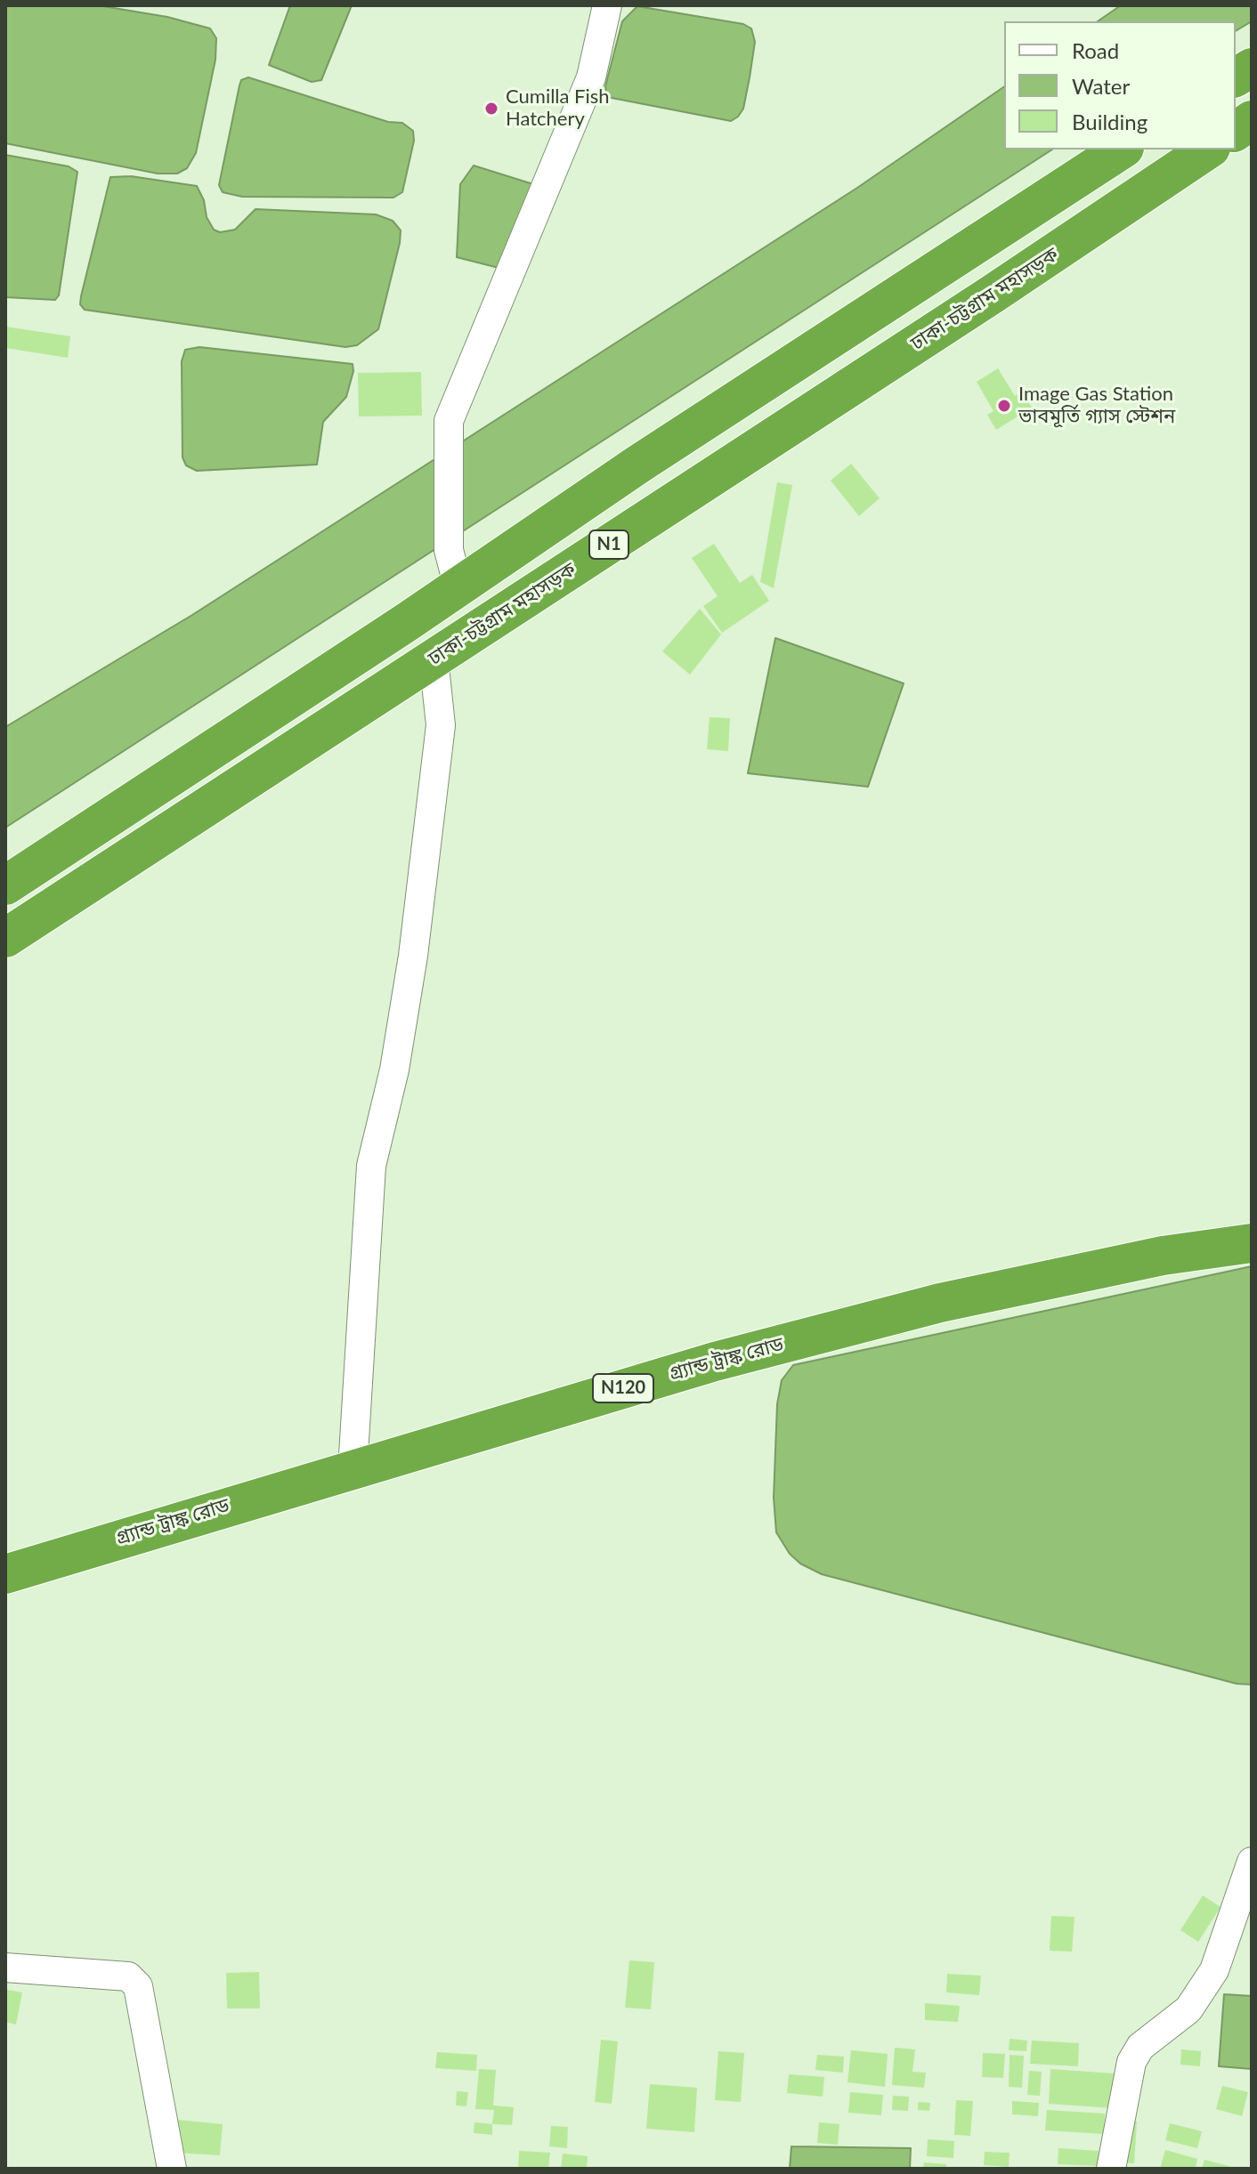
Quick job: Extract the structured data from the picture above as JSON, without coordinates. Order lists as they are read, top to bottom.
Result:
{
  "streets": {
    "highway": [
      "ঢাকা-চট্টগ্রাম মহাসড়ক",
      "N1",
      "গ্র্যান্ড ট্রাঙ্ক রোড",
      "N120"
    ]
  },
  "places": ["Cumilla Fish Hatchery", "Image Gas Station ভাবমূর্তি গ্যাস স্টেশন"],
  "legend": ["Road", "Water", "Building"]
}
